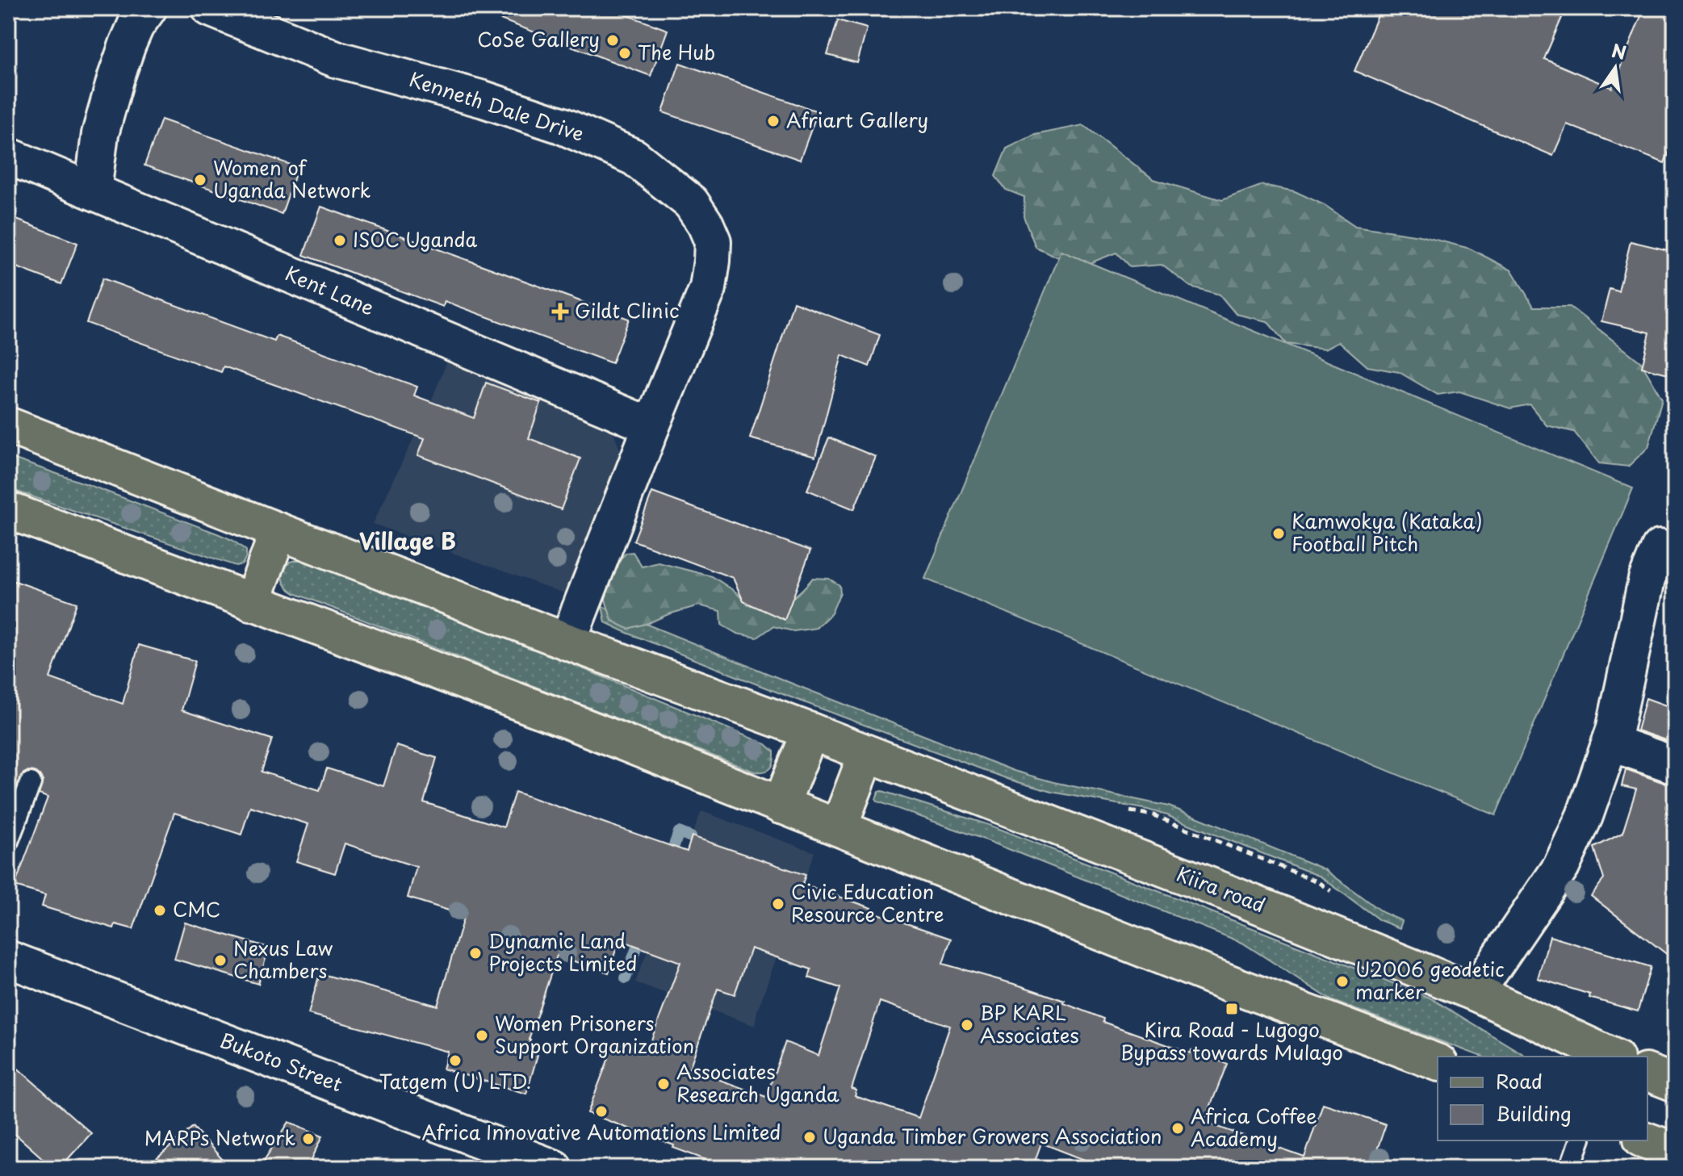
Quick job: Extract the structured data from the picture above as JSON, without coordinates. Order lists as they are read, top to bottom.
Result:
{
  "streets": {
    "main road": ["Kiira road"],
    "street": ["Kenneth Dale Drive", "Kent Lane", "Bukoto Street"]
  },
  "crossings": [
    ["Kenneth Dale Drive", "Kent Lane"],
    ["Kenneth Dale Drive", "Kiira road"]
  ],
  "districts": ["Village B"],
  "places": {
    "other": [
      "CoSe Gallery",
      "The Hub",
      "Afriart Gallery",
      "Women of Uganda Network",
      "ISOC Uganda",
      "Kamwokya (Kataka) Football Pitch",
      "Civic Education Resource Centre",
      "CMC",
      "Dynamic Land Projects Limited",
      "Nexus Law Chambers",
      "U2006 geodetic marker",
      "BP KARL Associates",
      "Women Prisoners Support Organization",
      "Tatgem (U) LTD.",
      "Associates Research Uganda",
      "Africa Innovative Automations Limited",
      "Africa Coffee Academy",
      "Uganda Timber Growers Association",
      "MARPs Network"
    ],
    "health": ["Gildt Clinic"],
    "transit": ["Kira Road - Lugogo Bypass towards Mulago"]
  },
  "legend": ["Road", "Building"],
  "north": "top"
}
